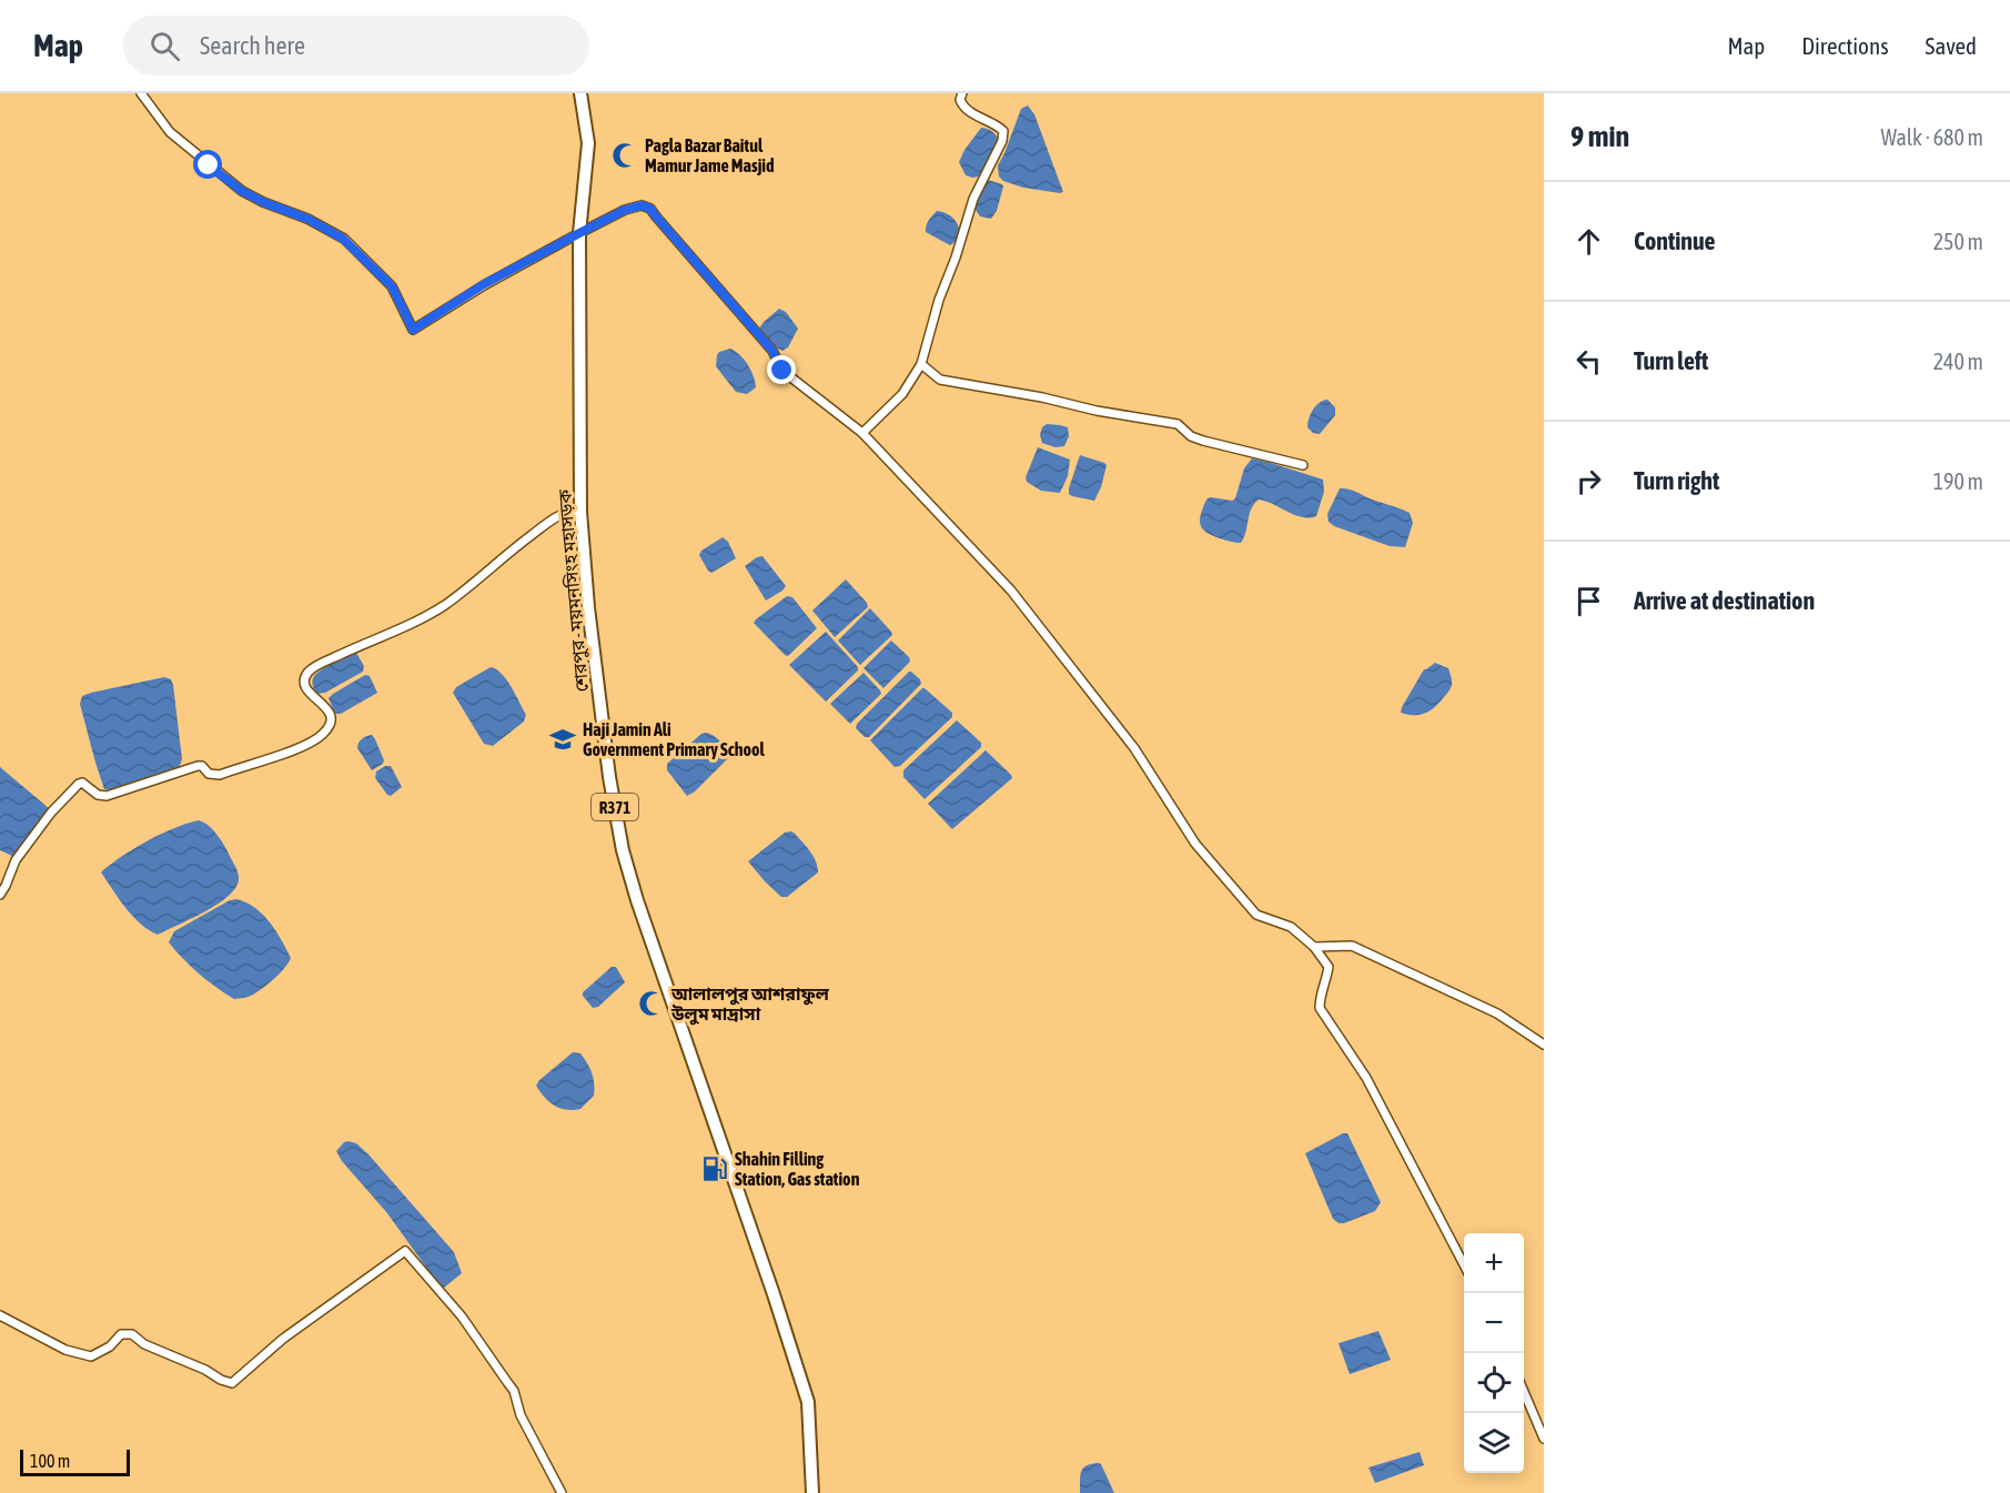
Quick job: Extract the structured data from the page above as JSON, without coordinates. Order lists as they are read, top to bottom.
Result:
{
  "streets": {
    "main road": ["শেরপুর - ময়মনসিংহ মহাসড়ক", "R371"]
  },
  "places": {
    "mosque": ["Pagla Bazar Baitul Mamur Jame Masjid", "আলালপুর আশরাফুল উলুম মাদ্রাসা"],
    "school or university": ["Haji Jamin Ali Government Primary School"],
    "fuel station": ["Shahin Filling Station, Gas station"]
  },
  "scale_bar": "100 m",
  "page": {
    "header": "Map",
    "search": "Search here",
    "nav": ["Map", "Directions", "Saved"],
    "heading": ["9 min", "Walk · 680 m"],
    "list": [
      ["Continue", "250 m"],
      ["Turn left", "240 m"],
      ["Turn right", "190 m"],
      "Arrive at destination"
    ],
    "map_buttons": ["+", "−"],
    "scale": "100 m"
  }
}
